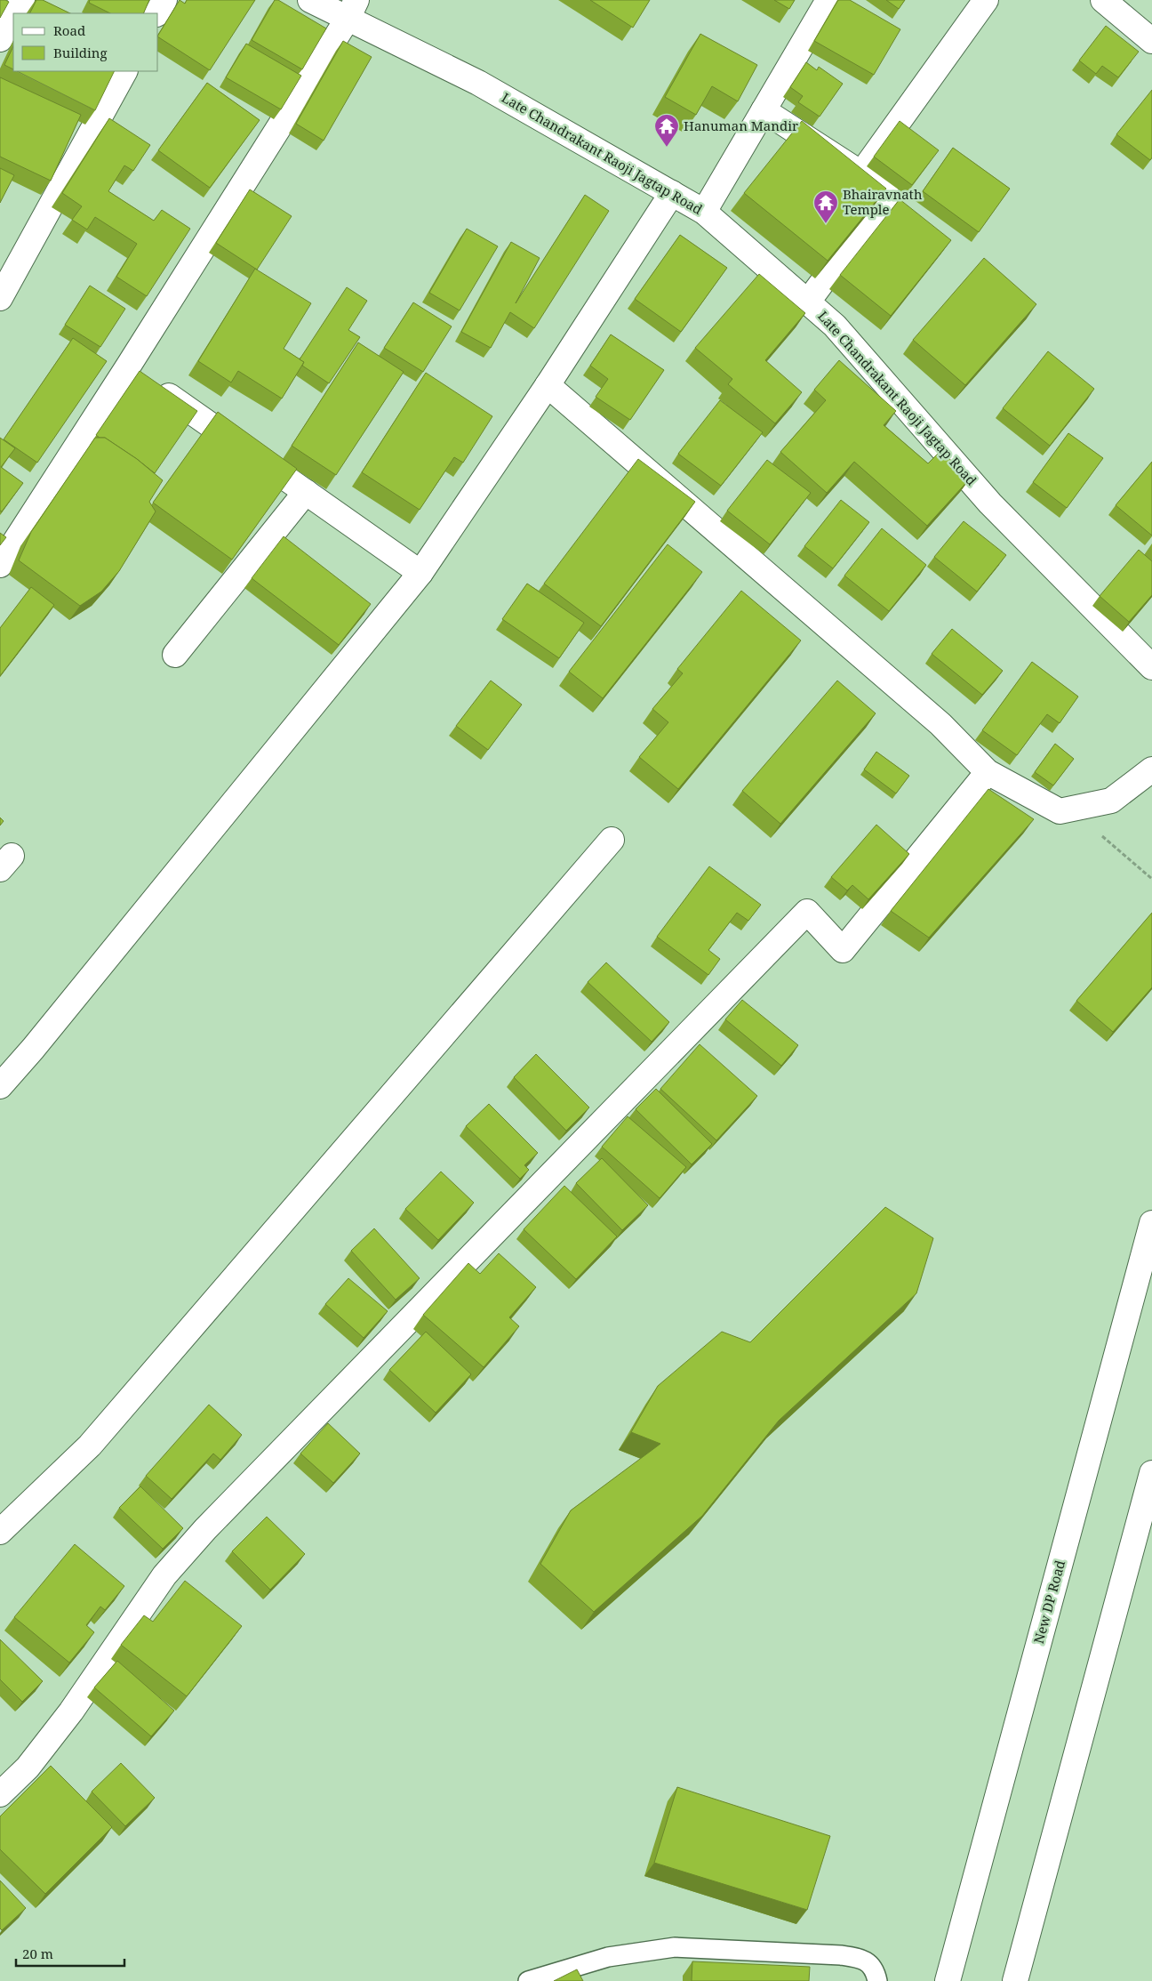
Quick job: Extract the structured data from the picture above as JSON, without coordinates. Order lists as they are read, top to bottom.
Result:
{
  "streets": {
    "street": ["Late Chandrakant Raoji Jagtap Road", "New DP Road"]
  },
  "places": {
    "temple": ["Hanuman Mandir", "Bhairavnath Temple"]
  },
  "legend": ["Road", "Building"],
  "scale_bar": "20 m"
}
